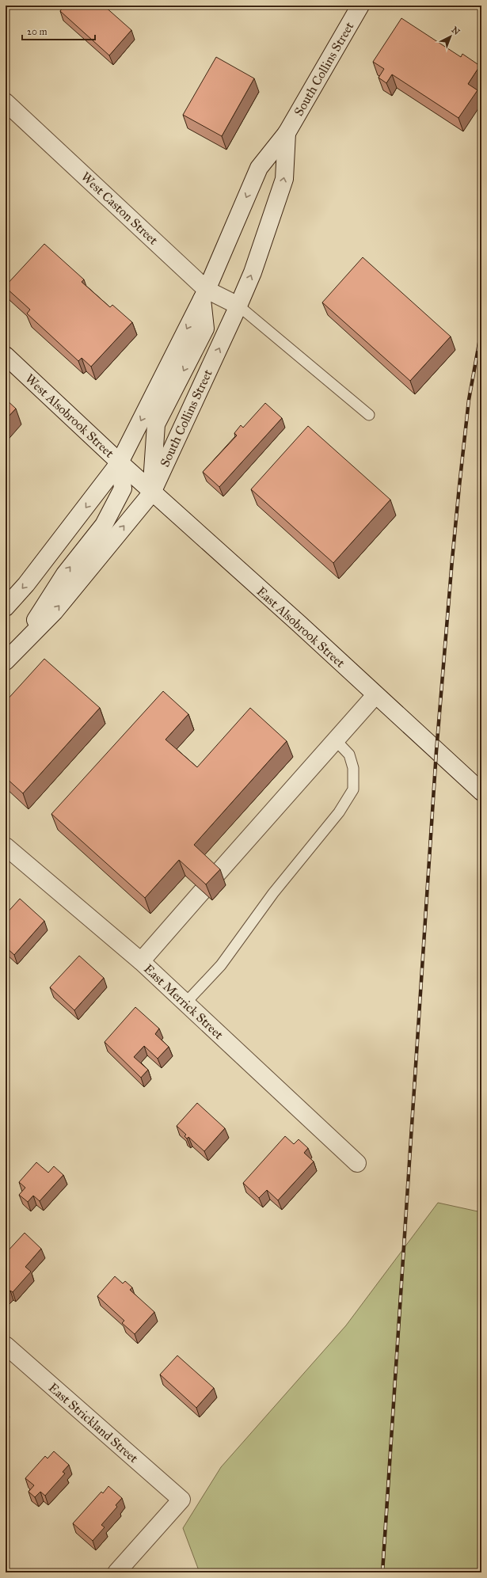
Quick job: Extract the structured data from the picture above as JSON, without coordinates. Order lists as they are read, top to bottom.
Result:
{
  "streets": {
    "street": [
      "South Collins Street",
      "West Caston Street",
      "West Alsobrook Street",
      "East Alsobrook Street",
      "East Merrick Street",
      "East Strickland Street"
    ]
  },
  "crossings": [
    ["South Collins Street", "West Caston Street"],
    ["South Collins Street", "West Alsobrook Street"],
    ["South Collins Street", "East Alsobrook Street"],
    ["West Alsobrook Street", "East Alsobrook Street"]
  ],
  "scale_bar": "20 m",
  "north": "top right"
}
